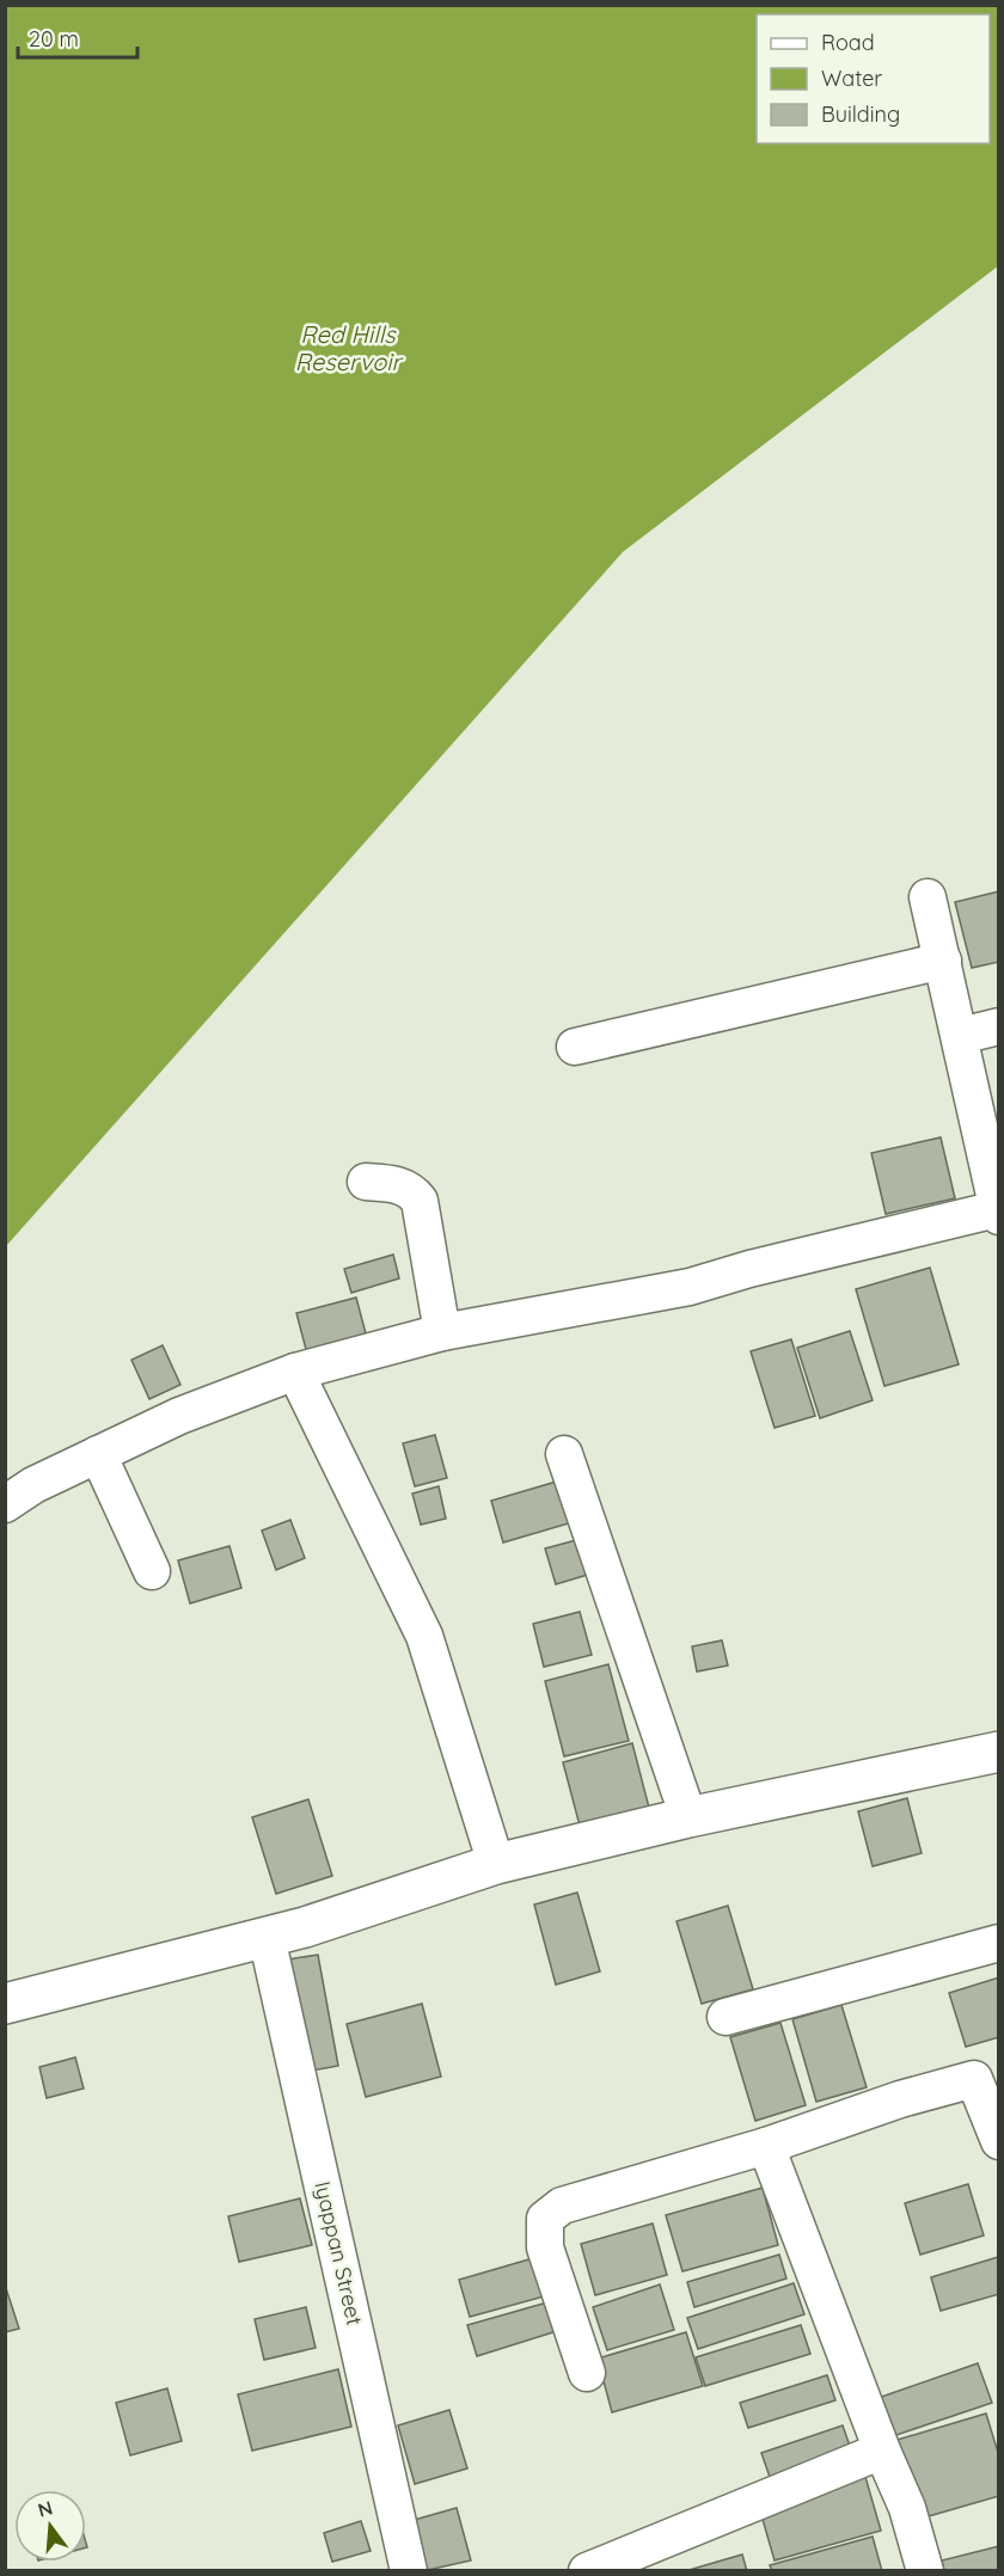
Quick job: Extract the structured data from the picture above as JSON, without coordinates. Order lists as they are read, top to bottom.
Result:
{
  "streets": {
    "street": ["Iyappan Street"]
  },
  "water": ["Red Hills Reservoir"],
  "legend": ["Road", "Water", "Building"],
  "scale_bar": "20 m",
  "north": "top"
}
